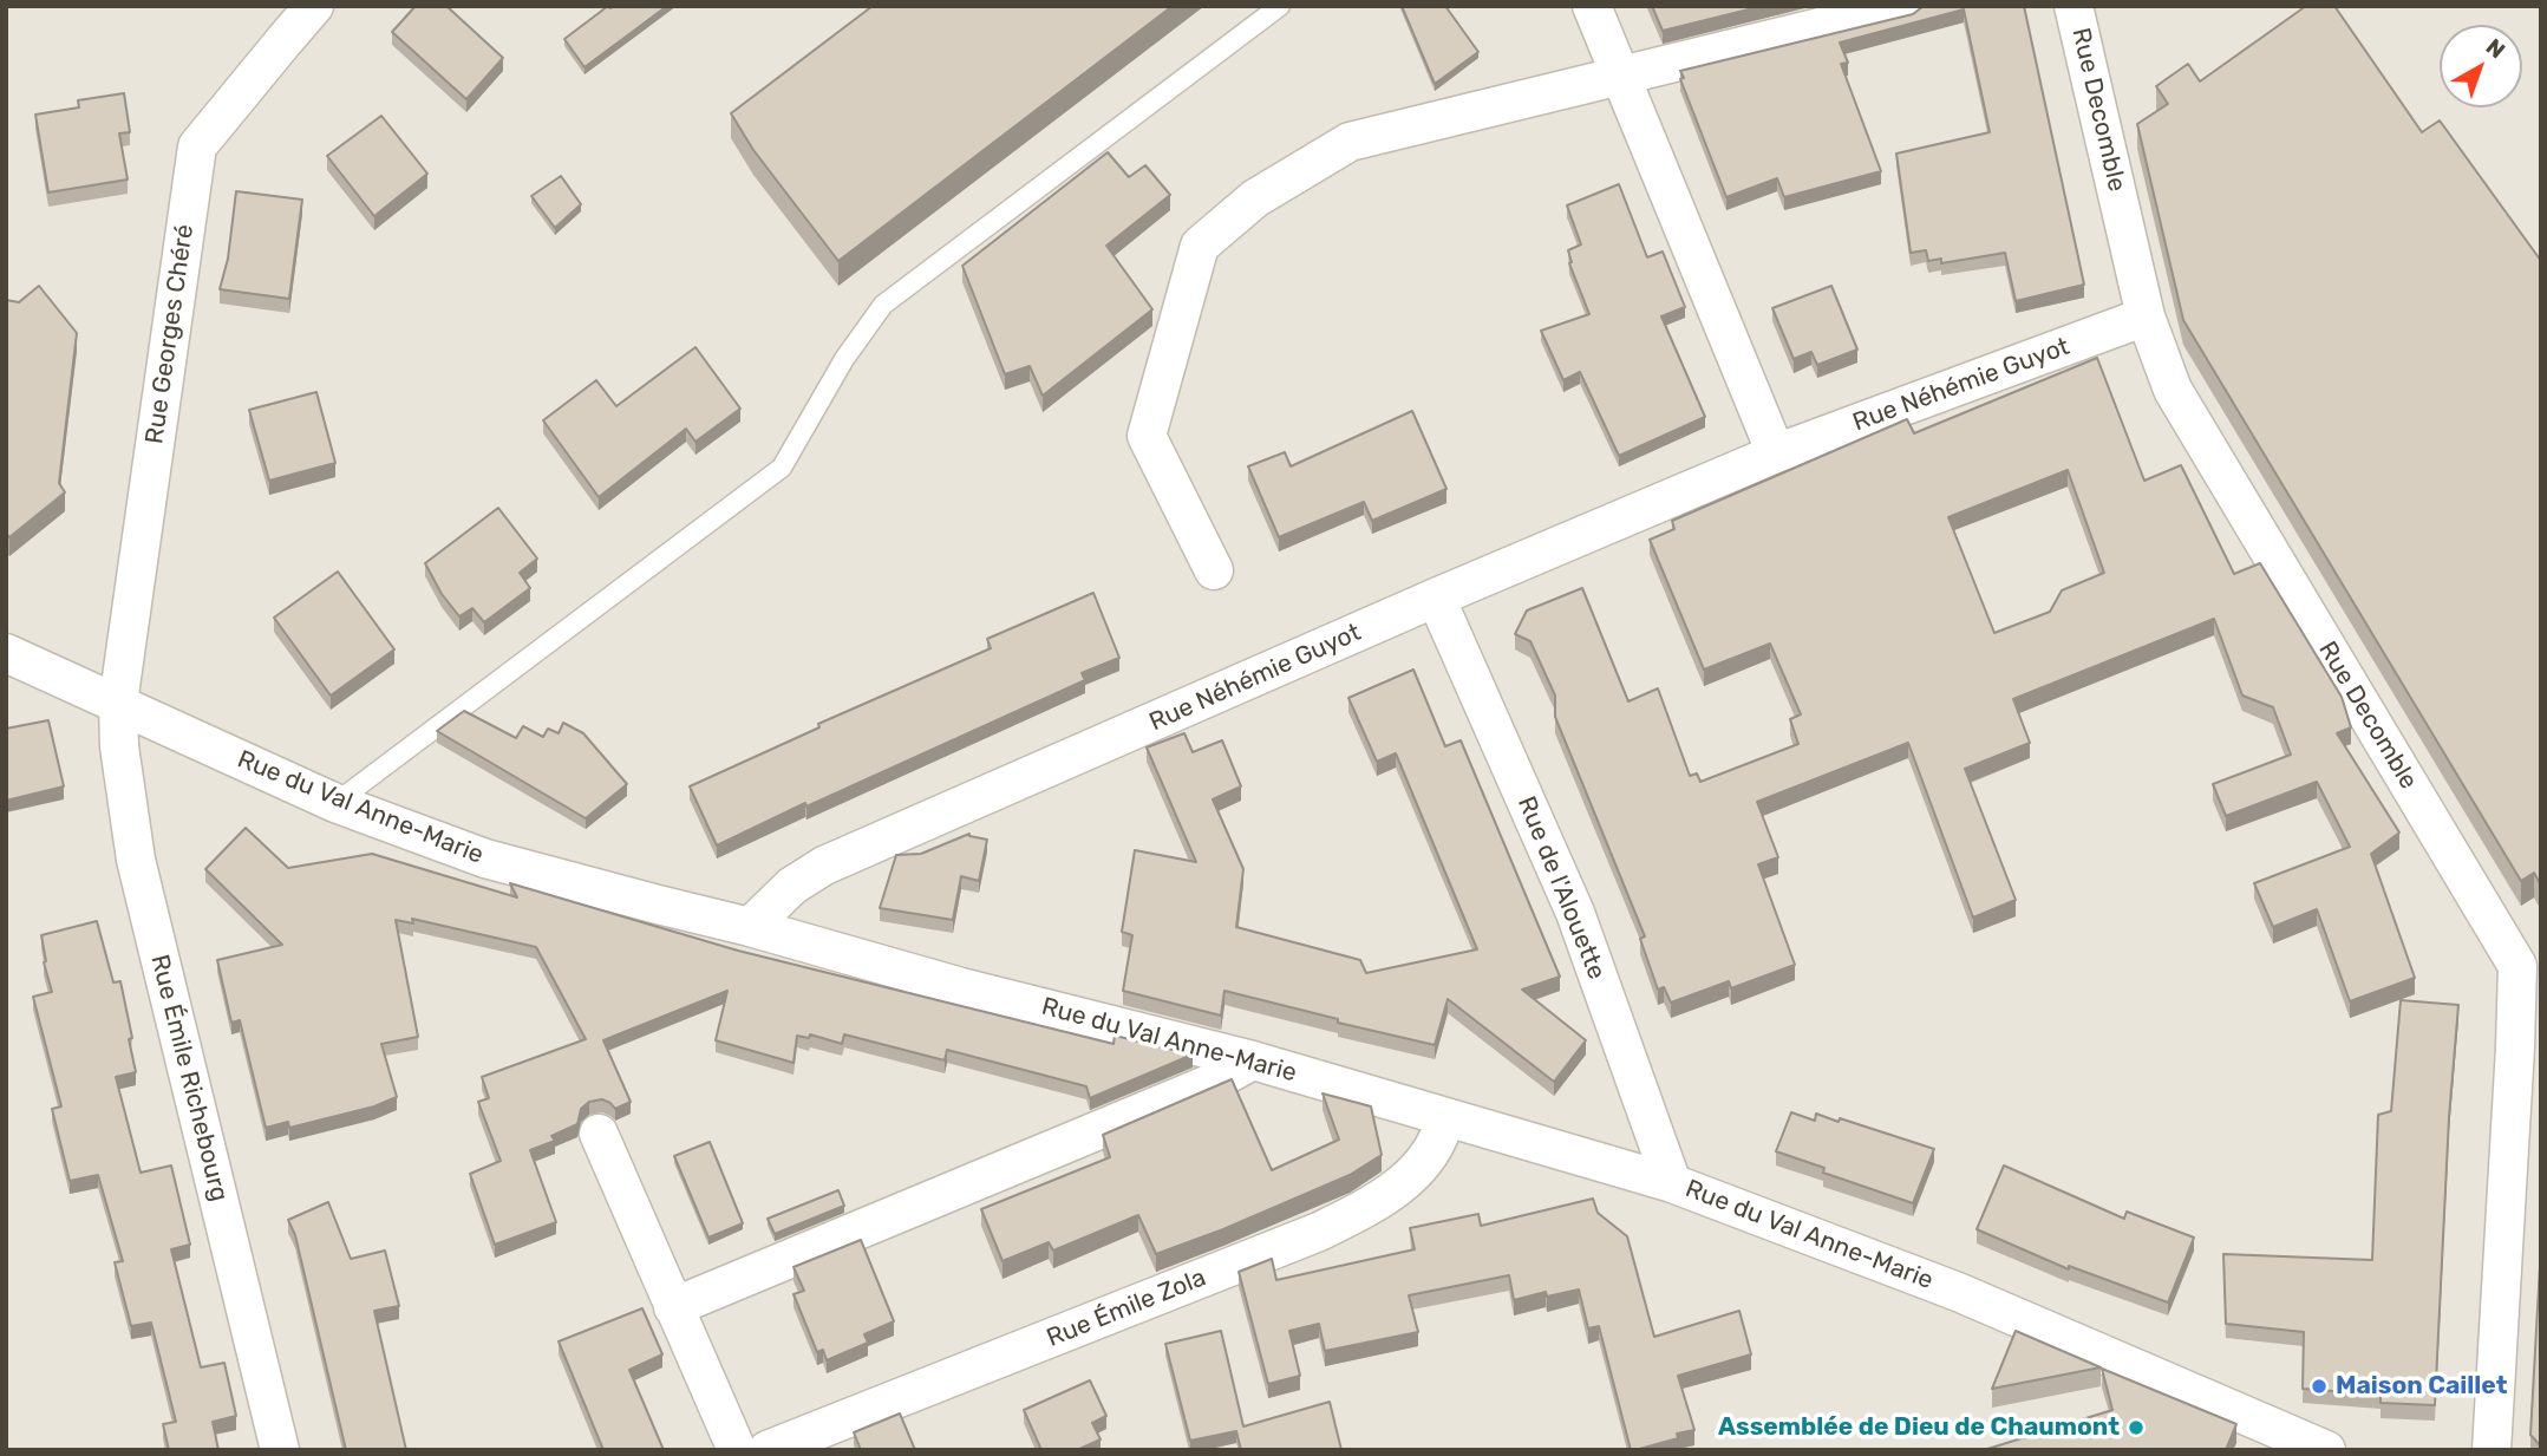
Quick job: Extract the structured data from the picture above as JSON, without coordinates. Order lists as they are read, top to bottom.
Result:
{
  "streets": {
    "street": [
      "Rue Decomble",
      "Rue Georges Chéré",
      "Rue Néhémie Guyot",
      "Rue du Val Anne-Marie",
      "Rue de l'Alouette",
      "Rue Émile Richebourg",
      "Rue Émile Zola"
    ]
  },
  "crossings": [
    ["Rue Decomble", "Rue Néhémie Guyot"],
    ["Rue Georges Chéré", "Rue du Val Anne-Marie"],
    ["Rue Georges Chéré", "Rue Émile Richebourg"],
    ["Rue Néhémie Guyot", "Rue du Val Anne-Marie"],
    ["Rue Néhémie Guyot", "Rue de l'Alouette"],
    ["Rue du Val Anne-Marie", "Rue de l'Alouette"],
    ["Rue du Val Anne-Marie", "Rue Émile Richebourg"],
    ["Rue du Val Anne-Marie", "Rue Émile Zola"]
  ],
  "places": ["Maison Caillet", "Assemblée de Dieu de Chaumont"],
  "north": "top right"
}
